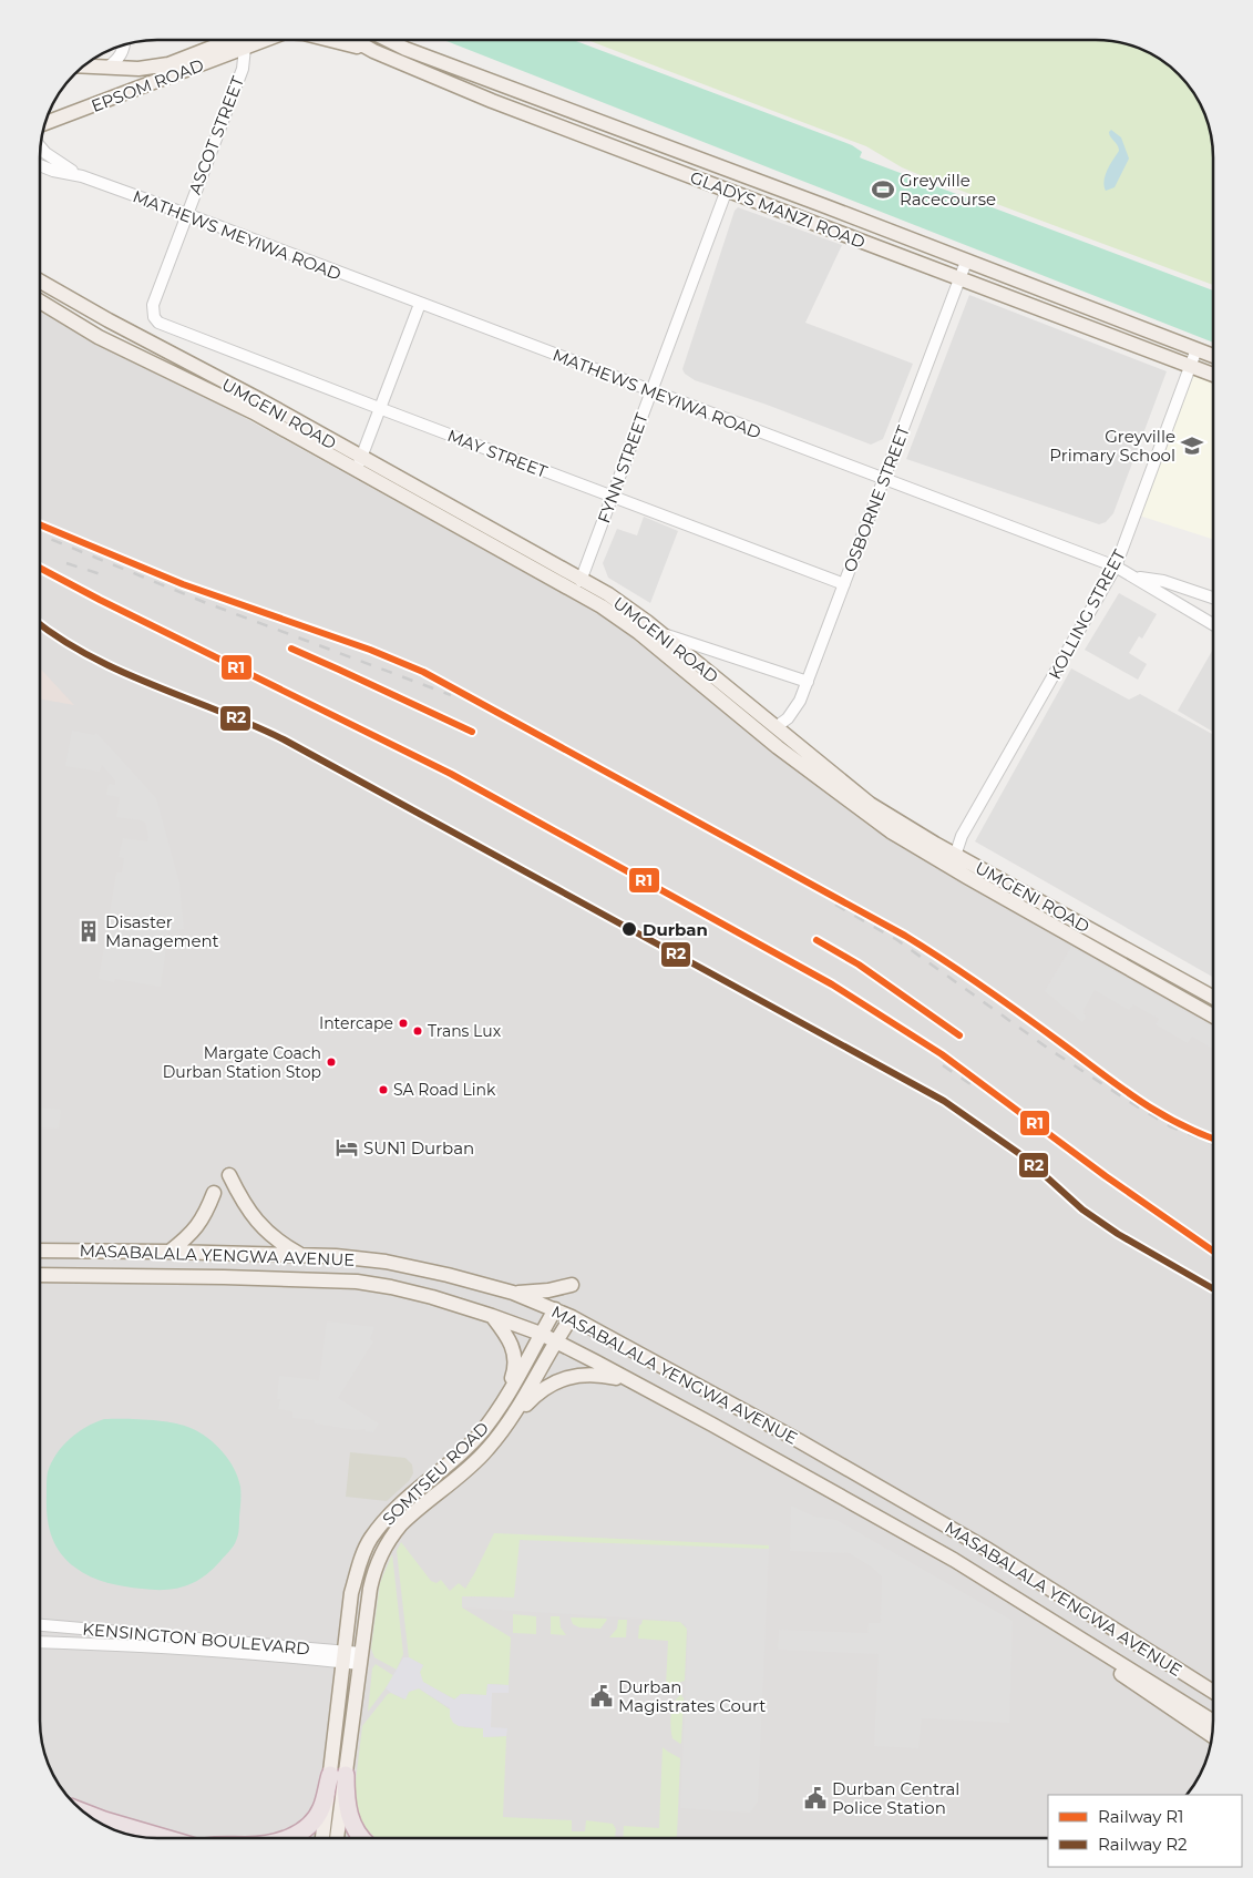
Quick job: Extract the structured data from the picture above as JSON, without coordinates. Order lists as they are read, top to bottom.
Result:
{
  "streets": {
    "main road": [
      "EPSOM ROAD",
      "GLADYS MANZI ROAD",
      "UMGENI ROAD",
      "MASABALALA YENGWA AVENUE",
      "SOMTSEU ROAD"
    ],
    "street": [
      "ASCOT STREET",
      "MATHEWS MEYIWA ROAD",
      "MAY STREET",
      "FYNN STREET",
      "OSBORNE STREET",
      "KOLLING STREET",
      "KENSINGTON BOULEVARD"
    ]
  },
  "crossings": [
    ["EPSOM ROAD", "ASCOT STREET"],
    ["ASCOT STREET", "MATHEWS MEYIWA ROAD"],
    ["ASCOT STREET", "MAY STREET"],
    ["GLADYS MANZI ROAD", "FYNN STREET"],
    ["GLADYS MANZI ROAD", "OSBORNE STREET"],
    ["GLADYS MANZI ROAD", "KOLLING STREET"],
    ["MATHEWS MEYIWA ROAD", "FYNN STREET"],
    ["MATHEWS MEYIWA ROAD", "OSBORNE STREET"],
    ["MATHEWS MEYIWA ROAD", "KOLLING STREET"],
    ["UMGENI ROAD", "FYNN STREET"],
    ["UMGENI ROAD", "OSBORNE STREET"],
    ["UMGENI ROAD", "KOLLING STREET"],
    ["MAY STREET", "FYNN STREET"],
    ["MAY STREET", "OSBORNE STREET"],
    ["MASABALALA YENGWA AVENUE", "SOMTSEU ROAD"],
    ["SOMTSEU ROAD", "KENSINGTON BOULEVARD"]
  ],
  "places": {
    "sports": ["Greyville Racecourse"],
    "school or university": ["Greyville Primary School"],
    "other": [
      "Durban",
      "Intercape",
      "Trans Lux",
      "Margate Coach Durban Station Stop",
      "SA Road Link"
    ],
    "building": ["Disaster Management"],
    "hotel": ["SUN1 Durban"],
    "public building": ["Durban Magistrates Court", "Durban Central Police Station"]
  },
  "lines": ["rail line R1", "rail line R2"],
  "legend": ["Railway R1", "Railway R2"]
}
